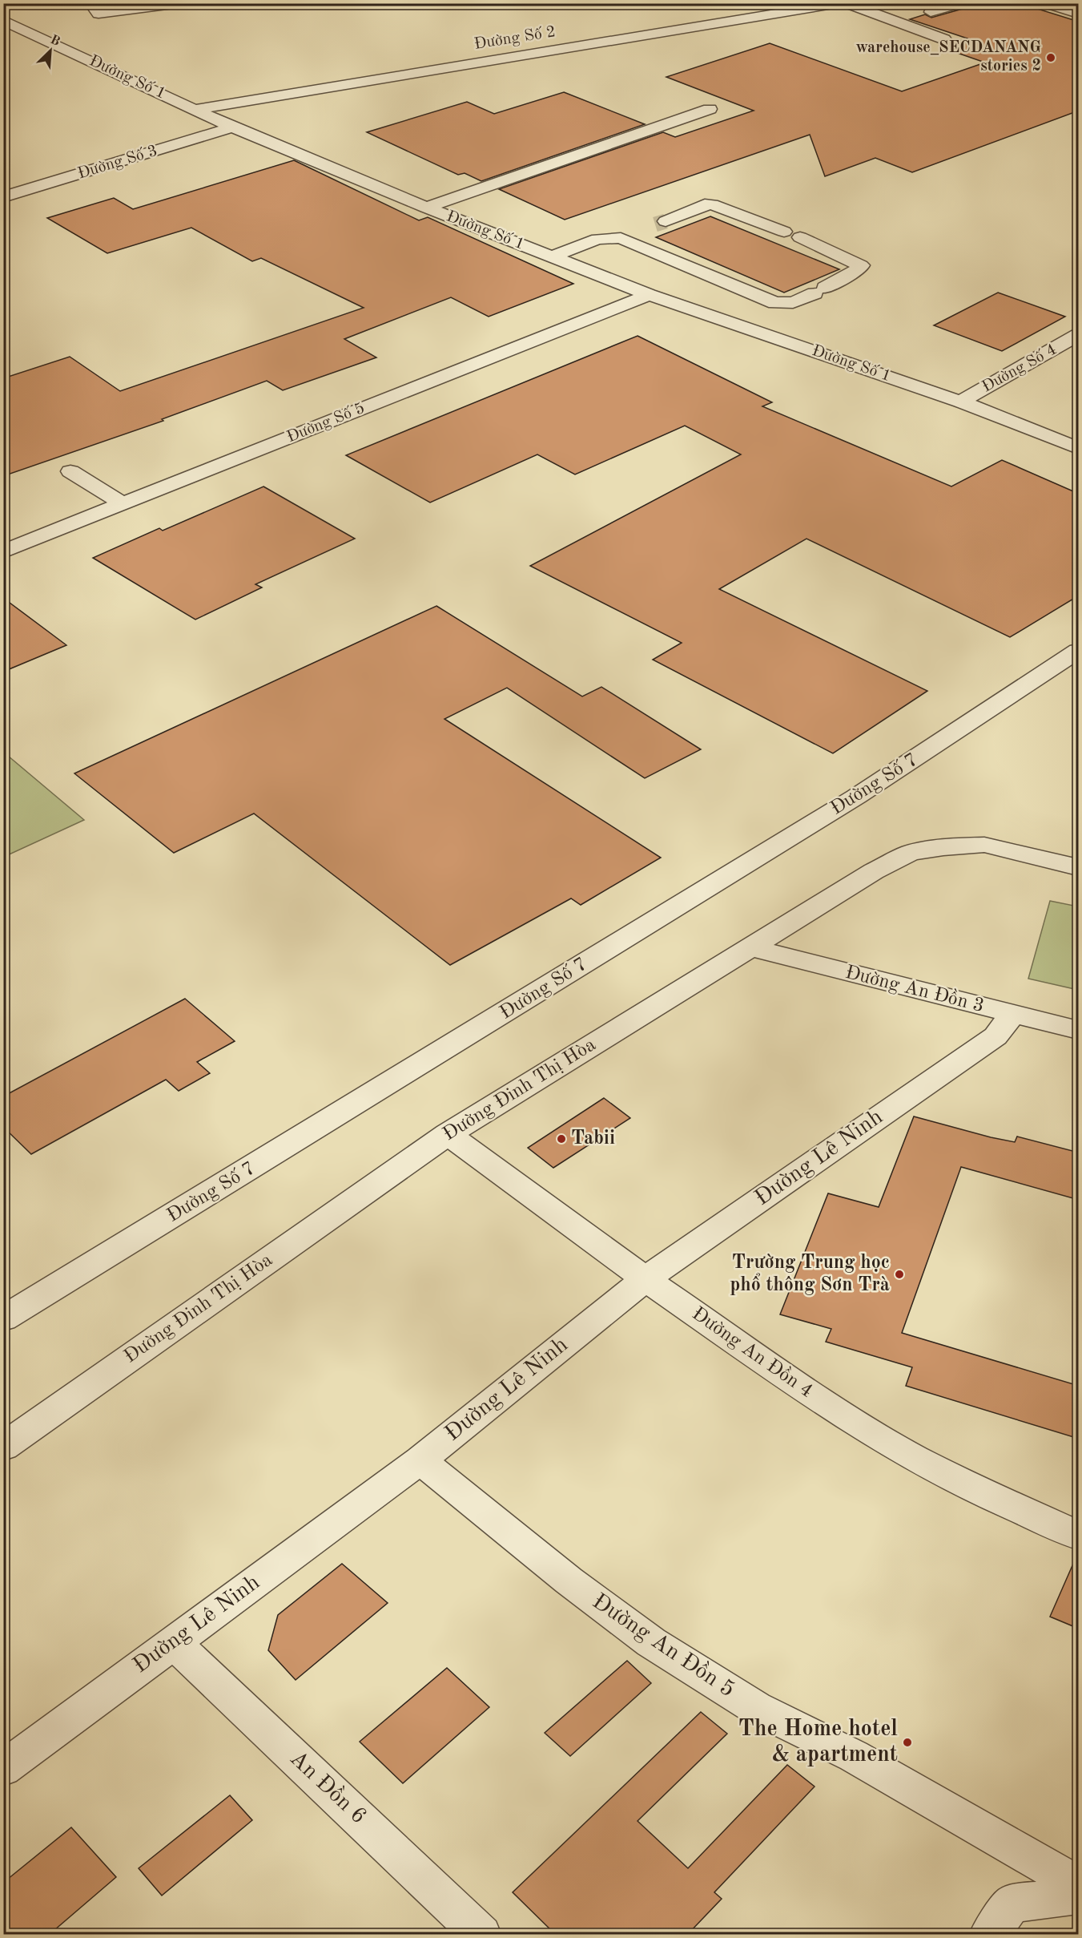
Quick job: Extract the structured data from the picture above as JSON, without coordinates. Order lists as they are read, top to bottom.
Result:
{
  "streets": {
    "street": [
      "Đường Số 2",
      "Đường Số 1",
      "Đường Số 3",
      "Đường Số 4",
      "Đường Số 5",
      "Đường Số 7",
      "Đường An Đồn 3",
      "Đường Đinh Thị Hòa",
      "Đường Lê Ninh",
      "Đường An Đồn 4",
      "Đường An Đồn 5",
      "An Đồn 6"
    ]
  },
  "crossings": [
    ["Đường Số 2", "Đường Số 1"],
    ["Đường Số 1", "Đường Số 3"],
    ["Đường Số 1", "Đường Số 4"],
    ["Đường Số 1", "Đường Số 5"],
    ["Đường An Đồn 3", "Đường Đinh Thị Hòa"],
    ["Đường An Đồn 3", "Đường Lê Ninh"],
    ["Đường Đinh Thị Hòa", "Đường An Đồn 4"],
    ["Đường Lê Ninh", "Đường An Đồn 4"],
    ["Đường Lê Ninh", "Đường An Đồn 5"],
    ["Đường Lê Ninh", "An Đồn 6"]
  ],
  "places": [
    "warehouse_SECDANANG stories 2",
    "Tabii",
    "Trường Trung học phổ thông Sơn Trà",
    "The Home hotel & apartment"
  ],
  "north": "top right"
}
